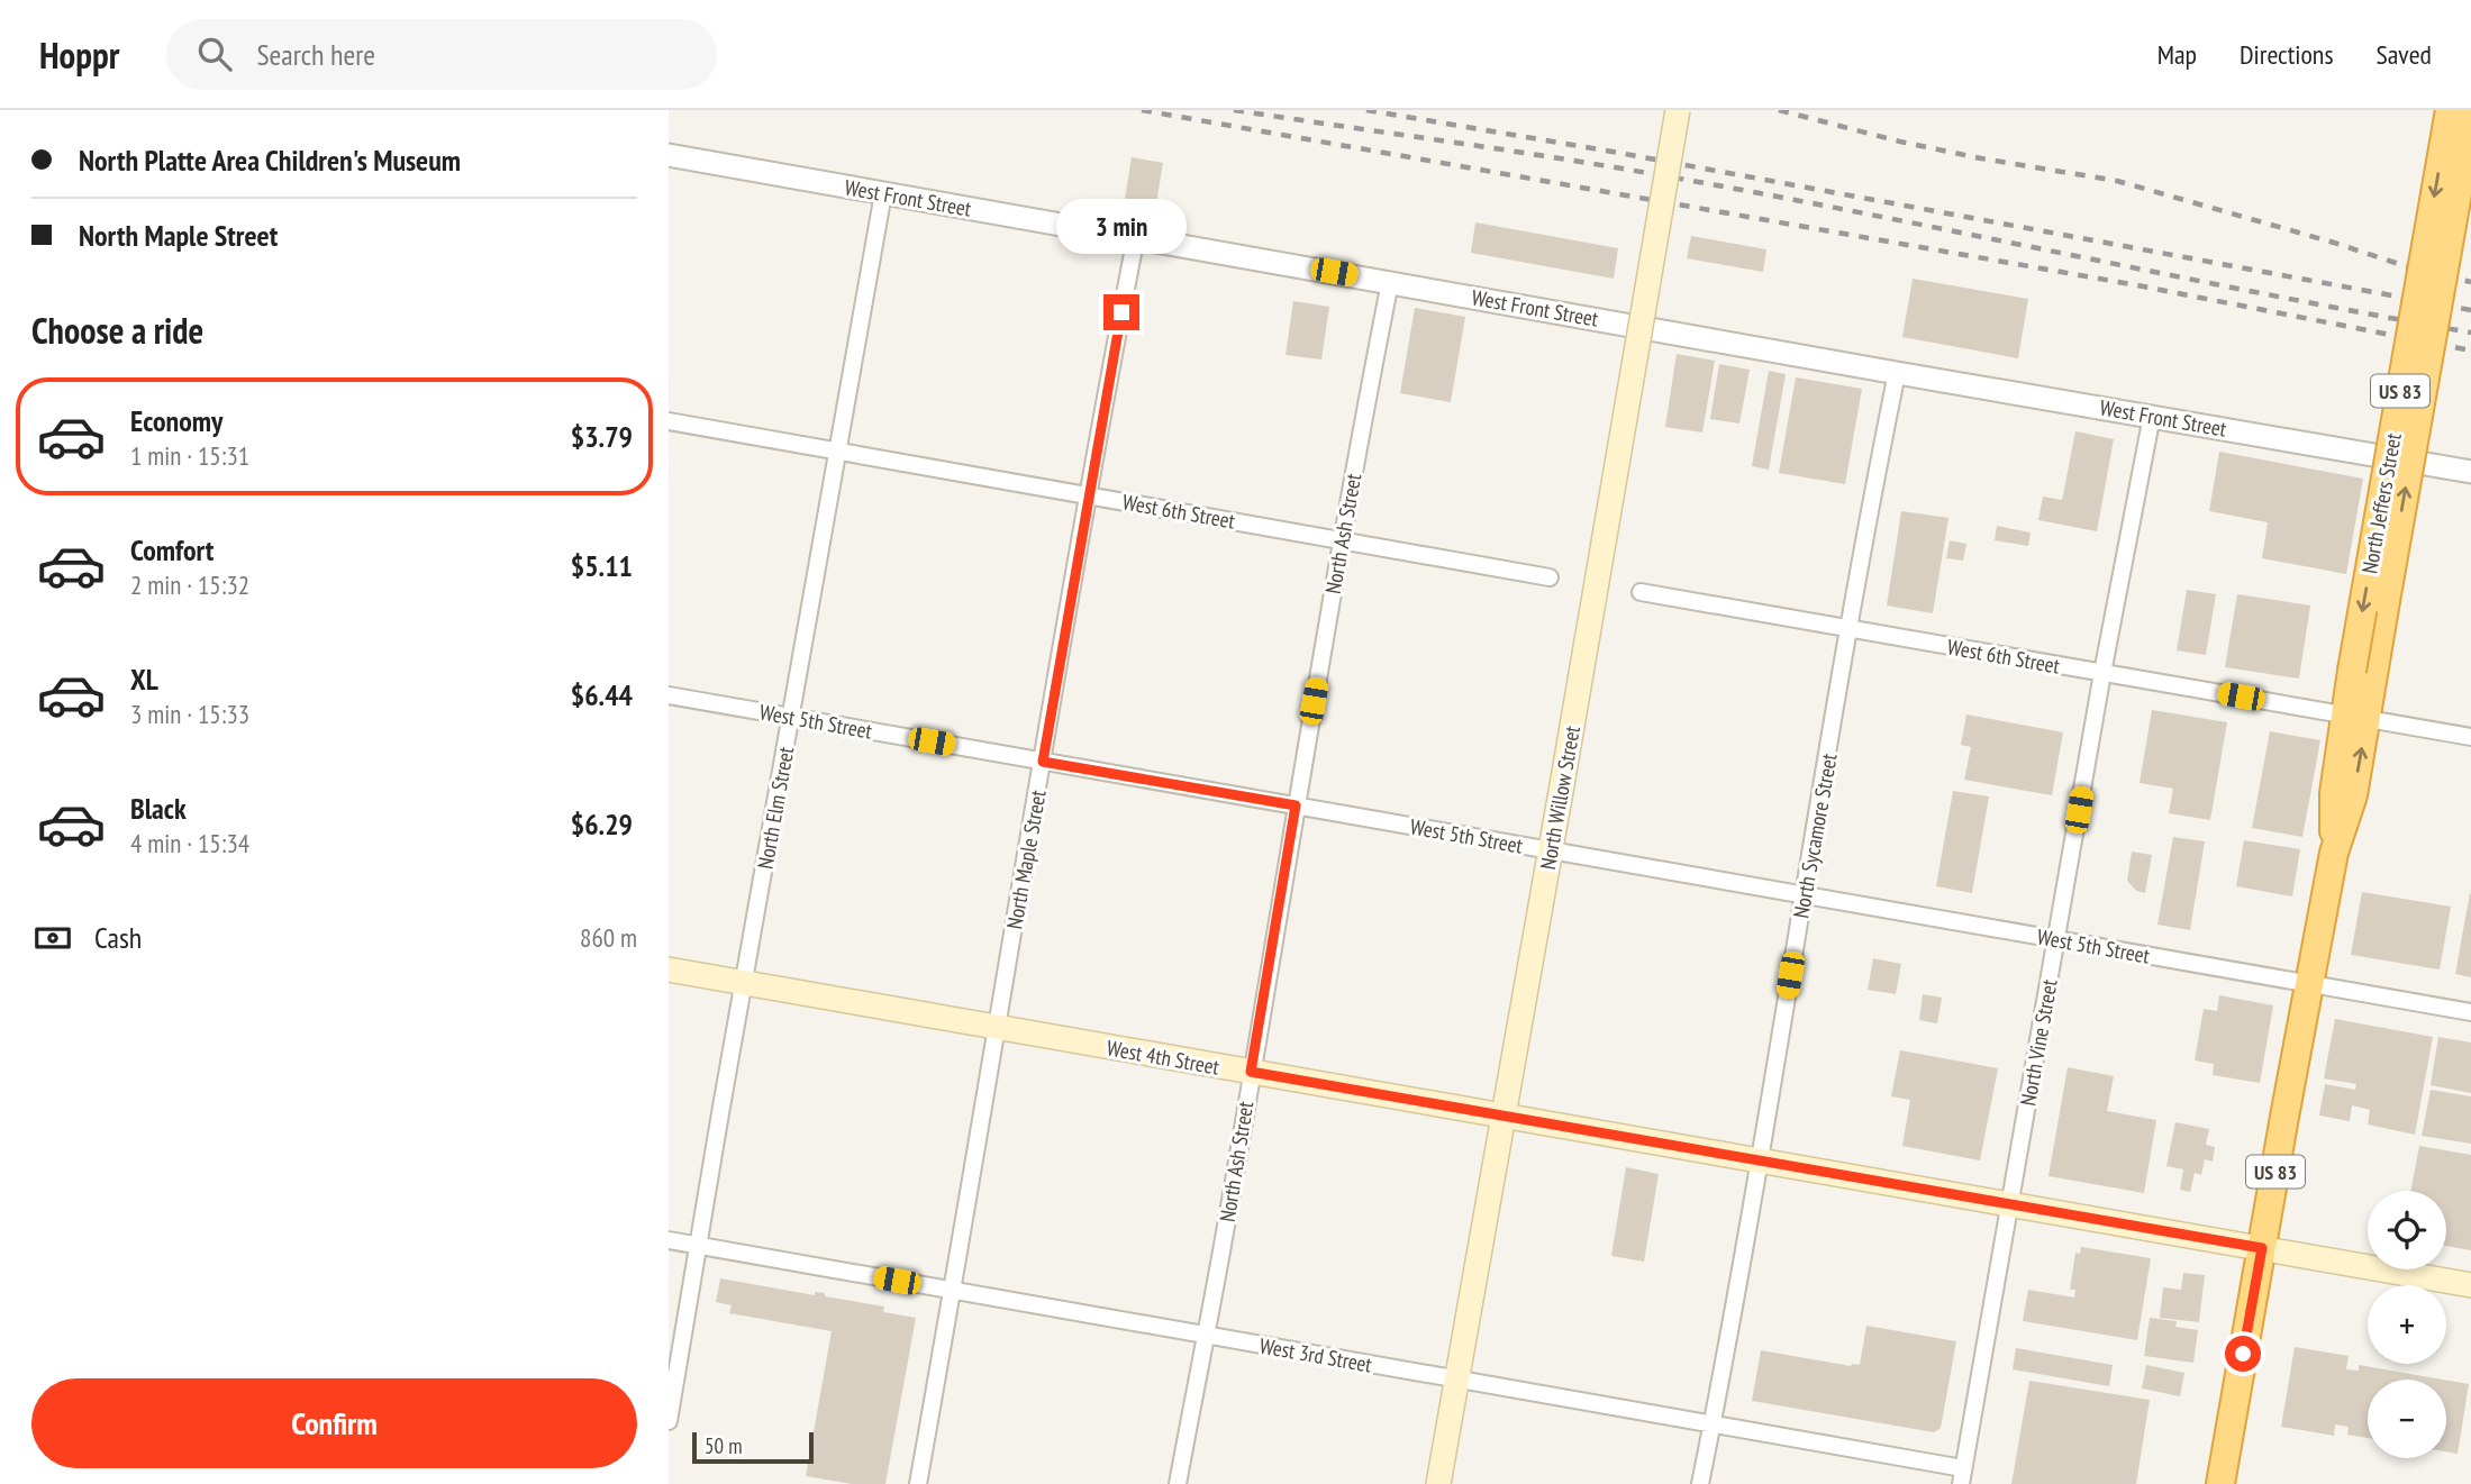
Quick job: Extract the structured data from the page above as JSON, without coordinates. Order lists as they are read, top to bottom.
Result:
{
  "streets": {
    "highway": ["US 83", "North Jeffers Street"],
    "main road": ["North Willow Street", "West 4th Street"],
    "street": [
      "West Front Street",
      "West 6th Street",
      "North Ash Street",
      "West 5th Street",
      "North Elm Street",
      "North Sycamore Street",
      "North Maple Street",
      "North Vine Street",
      "West 3rd Street"
    ]
  },
  "crossings": [
    ["West Front Street", "North Ash Street"],
    ["West Front Street", "North Elm Street"],
    ["West Front Street", "North Sycamore Street"],
    ["West Front Street", "North Maple Street"],
    ["West Front Street", "North Vine Street"],
    ["North Jeffers Street", "West 6th Street"],
    ["North Jeffers Street", "West 5th Street"],
    ["North Jeffers Street", "West 4th Street"],
    ["West 6th Street", "North Ash Street"],
    ["West 6th Street", "North Elm Street"],
    ["West 6th Street", "North Sycamore Street"],
    ["West 6th Street", "North Maple Street"],
    ["West 6th Street", "North Vine Street"],
    ["North Ash Street", "West 5th Street"],
    ["North Ash Street", "West 4th Street"],
    ["North Ash Street", "West 3rd Street"],
    ["West 5th Street", "North Willow Street"],
    ["West 5th Street", "North Elm Street"],
    ["West 5th Street", "North Sycamore Street"],
    ["West 5th Street", "North Maple Street"],
    ["West 5th Street", "North Vine Street"],
    ["North Willow Street", "West 4th Street"],
    ["North Willow Street", "West 3rd Street"],
    ["North Elm Street", "West 4th Street"],
    ["North Elm Street", "West 3rd Street"],
    ["North Sycamore Street", "West 4th Street"],
    ["North Sycamore Street", "West 3rd Street"],
    ["North Maple Street", "West 4th Street"],
    ["North Maple Street", "West 3rd Street"],
    ["North Vine Street", "West 4th Street"],
    ["North Vine Street", "West 3rd Street"]
  ],
  "scale_bar": "50 m",
  "page": {
    "header": "Hoppr",
    "search": "Search here",
    "nav": ["Map", "Directions", "Saved"],
    "banner": ["North Platte Area Children's Museum", "North Maple Street"],
    "bubble": "3 min",
    "heading": "Choose a ride",
    "list": [
      {
        "name": "Economy",
        "note": "1 min · 15:31",
        "value": "$3.79"
      },
      {
        "name": "Comfort",
        "note": "2 min · 15:32",
        "value": "$5.11"
      },
      {
        "name": "XL",
        "note": "3 min · 15:33",
        "value": "$6.44"
      },
      {
        "name": "Black",
        "note": "4 min · 15:34",
        "value": "$6.29"
      }
    ],
    "pay": ["Cash", "860 m"],
    "map_buttons": ["+", "−"],
    "buttons": "Confirm",
    "scale": "50 m"
  }
}
